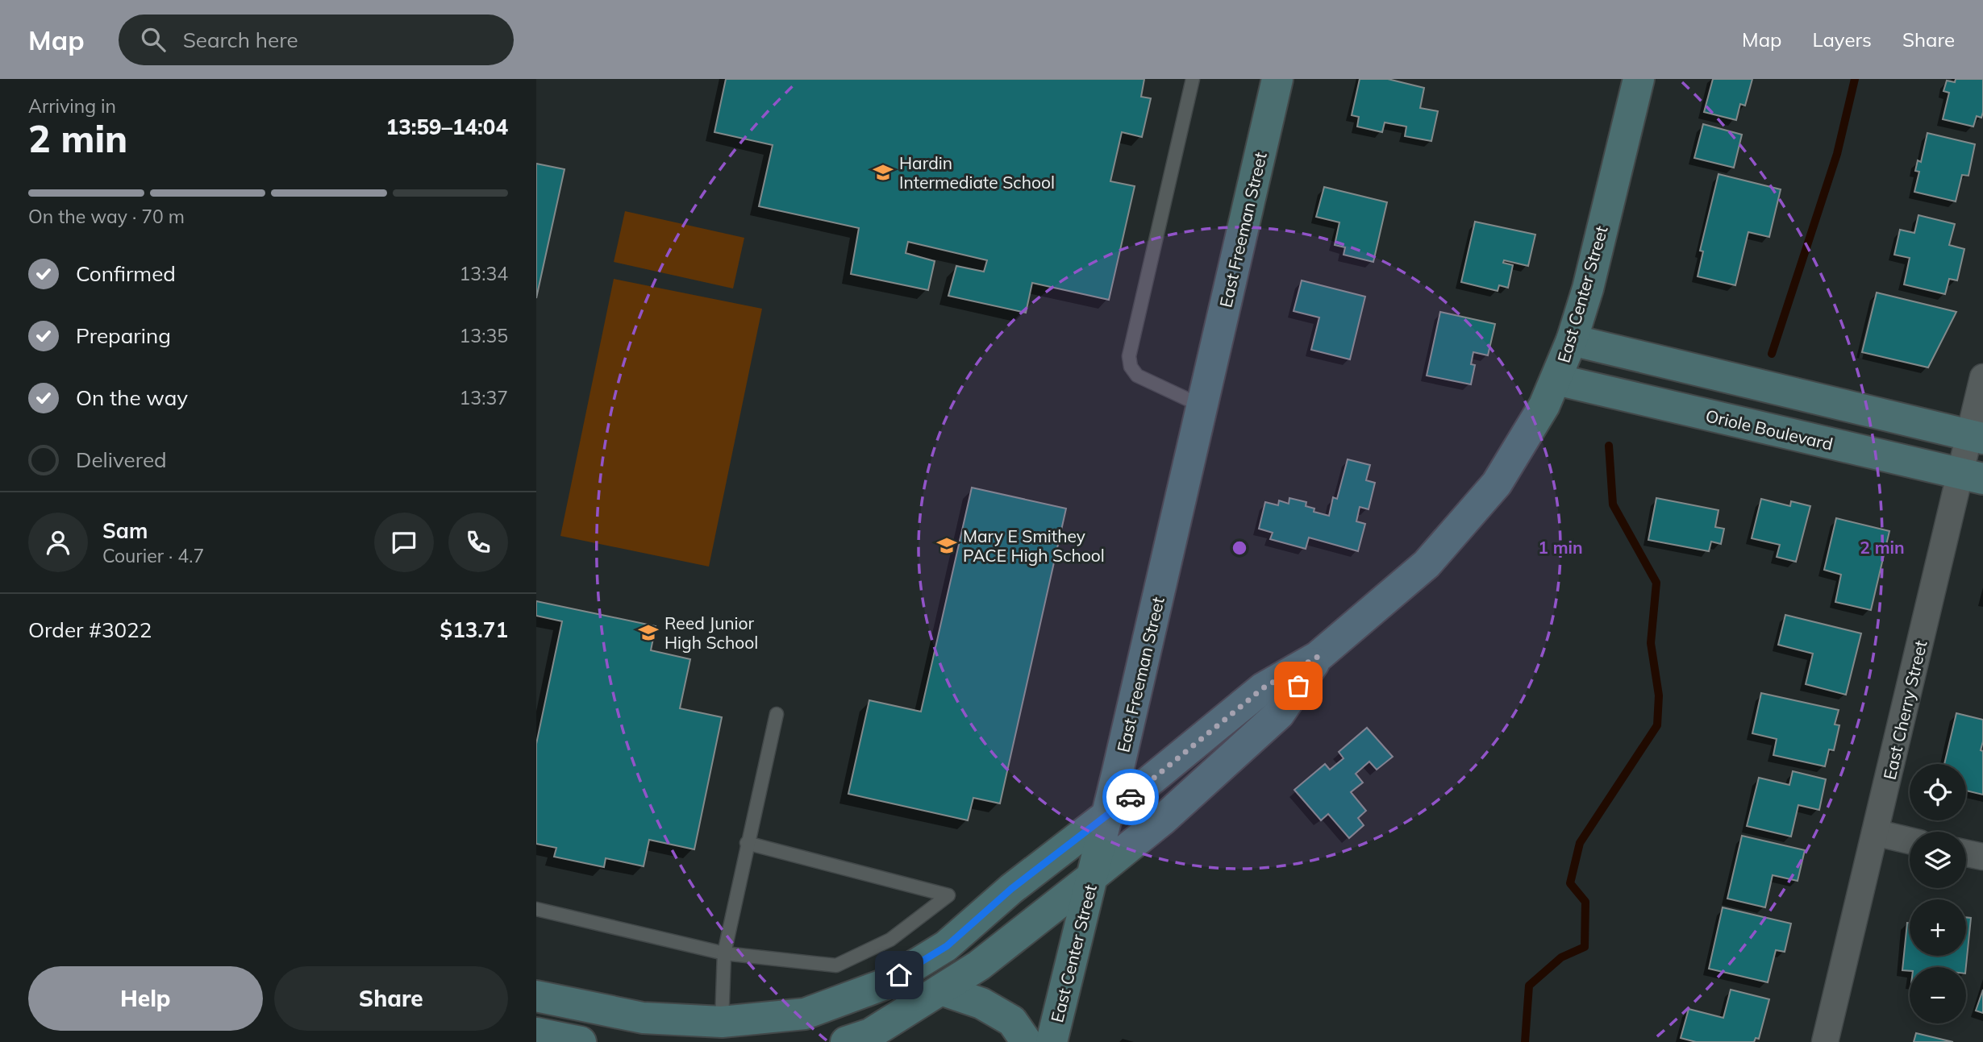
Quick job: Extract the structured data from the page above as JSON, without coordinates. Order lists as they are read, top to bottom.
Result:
{
  "streets": {
    "street": [
      "East Freeman Street",
      "East Center Street",
      "Oriole Boulevard",
      "East Cherry Street"
    ]
  },
  "crossings": [
    ["East Freeman Street", "East Center Street"],
    ["East Center Street", "Oriole Boulevard"],
    ["Oriole Boulevard", "East Cherry Street"]
  ],
  "places": {
    "school or university": ["Hardin Intermediate School", "Mary E Smithey PACE High School", "Reed Junior High School"]
  },
  "page": {
    "header": "Map",
    "search": "Search here",
    "nav": ["Map", "Layers", "Share"],
    "heading": ["2 min", "Arriving in", "13:59–14:04"],
    "panel": [
      "Sam",
      "Courier · 4.7",
      "Order #3022",
      "$13.71"
    ],
    "bar": "On the way · 70 m",
    "list": [
      ["Confirmed", "13:34"],
      ["Preparing", "13:35"],
      ["On the way", "13:37"],
      "Delivered"
    ],
    "map_buttons": ["+", "−"],
    "buttons": ["Help", "Share"]
  },
  "rings": ["1 min", "2 min"]
}
